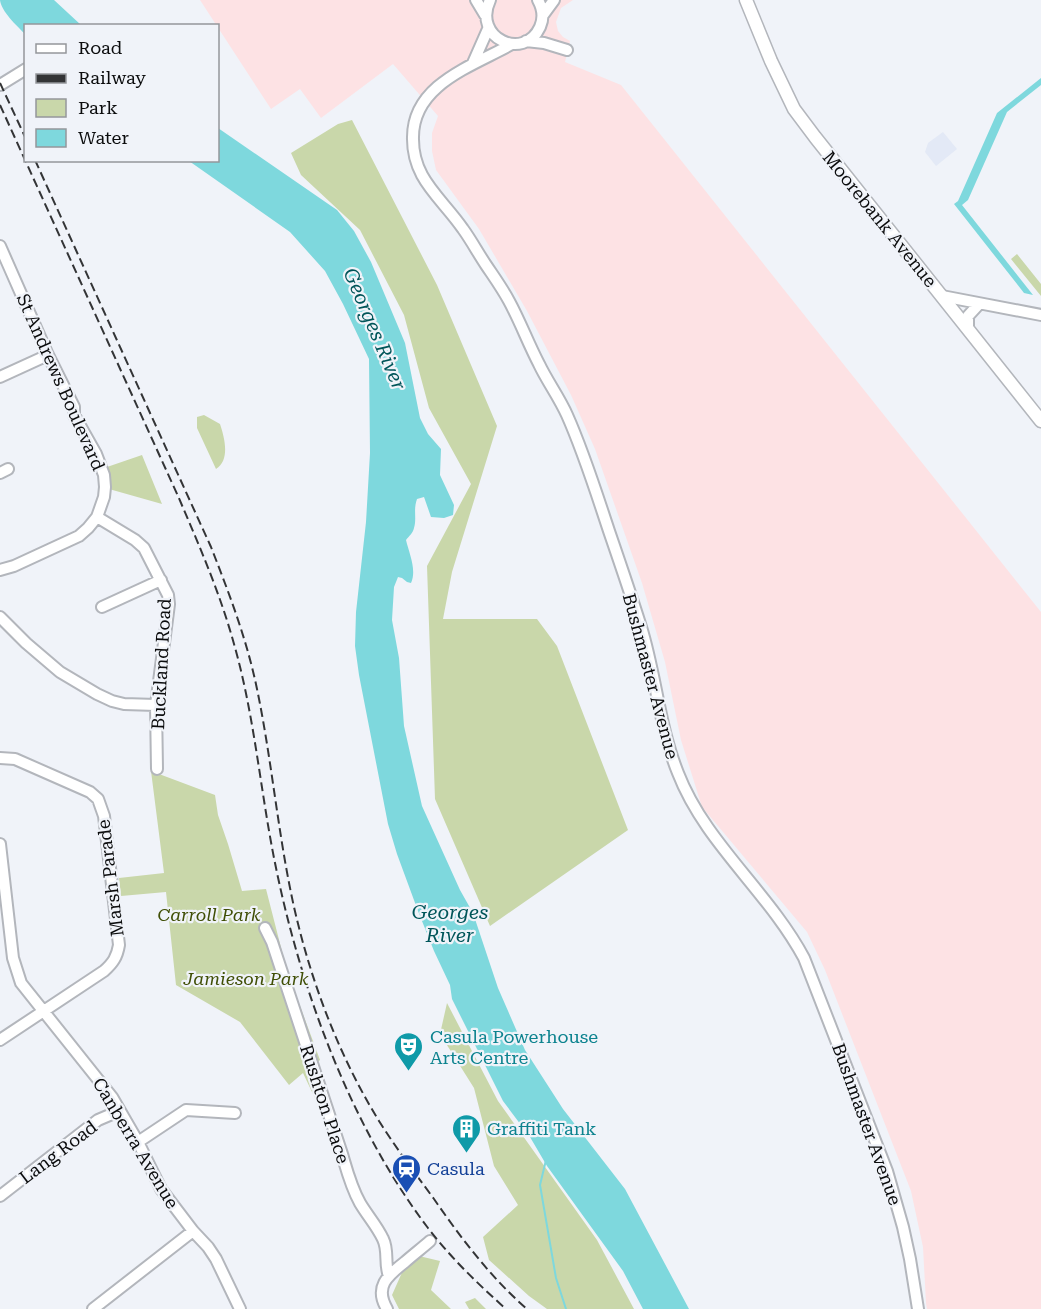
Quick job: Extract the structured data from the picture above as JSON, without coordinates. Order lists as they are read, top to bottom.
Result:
{
  "streets": {
    "main road": ["Moorebank Avenue"],
    "street": [
      "St Andrews Boulevard",
      "Buckland Road",
      "Bushmaster Avenue",
      "Marsh Parade",
      "Rushton Place",
      "Canberra Avenue",
      "Lang Road"
    ]
  },
  "crossings": [
    ["St Andrews Boulevard", "Buckland Road"],
    ["Marsh Parade", "Canberra Avenue"],
    ["Canberra Avenue", "Lang Road"]
  ],
  "water": ["Georges River"],
  "parks": ["Carroll Park", "Jamieson Park"],
  "places": {
    "theatre": ["Casula Powerhouse Arts Centre"],
    "building": ["Graffiti Tank"],
    "station": ["Casula"]
  },
  "legend": [
    "Road",
    "Railway",
    "Park",
    "Water"
  ]
}
